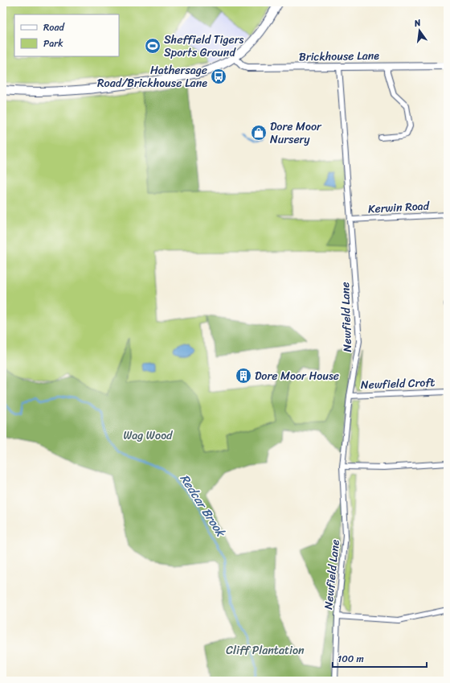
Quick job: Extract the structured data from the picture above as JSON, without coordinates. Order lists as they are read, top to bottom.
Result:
{
  "streets": {
    "street": [
      "Brickhouse Lane",
      "Kerwin Road",
      "Newfield Lane",
      "Newfield Croft"
    ]
  },
  "crossings": [
    ["Brickhouse Lane", "Newfield Lane"],
    ["Kerwin Road", "Newfield Lane"],
    ["Newfield Lane", "Newfield Croft"]
  ],
  "water": ["Redcar Brook"],
  "parks": ["Wag Wood", "Cliff Plantation"],
  "places": {
    "sports": ["Sheffield Tigers Sports Ground"],
    "bus stop": ["Hathersage Road/Brickhouse Lane"],
    "shop": ["Dore Moor Nursery"],
    "building": ["Dore Moor House"]
  },
  "legend": ["Road", "Park"],
  "scale_bar": "100 m",
  "north": "top"
}
